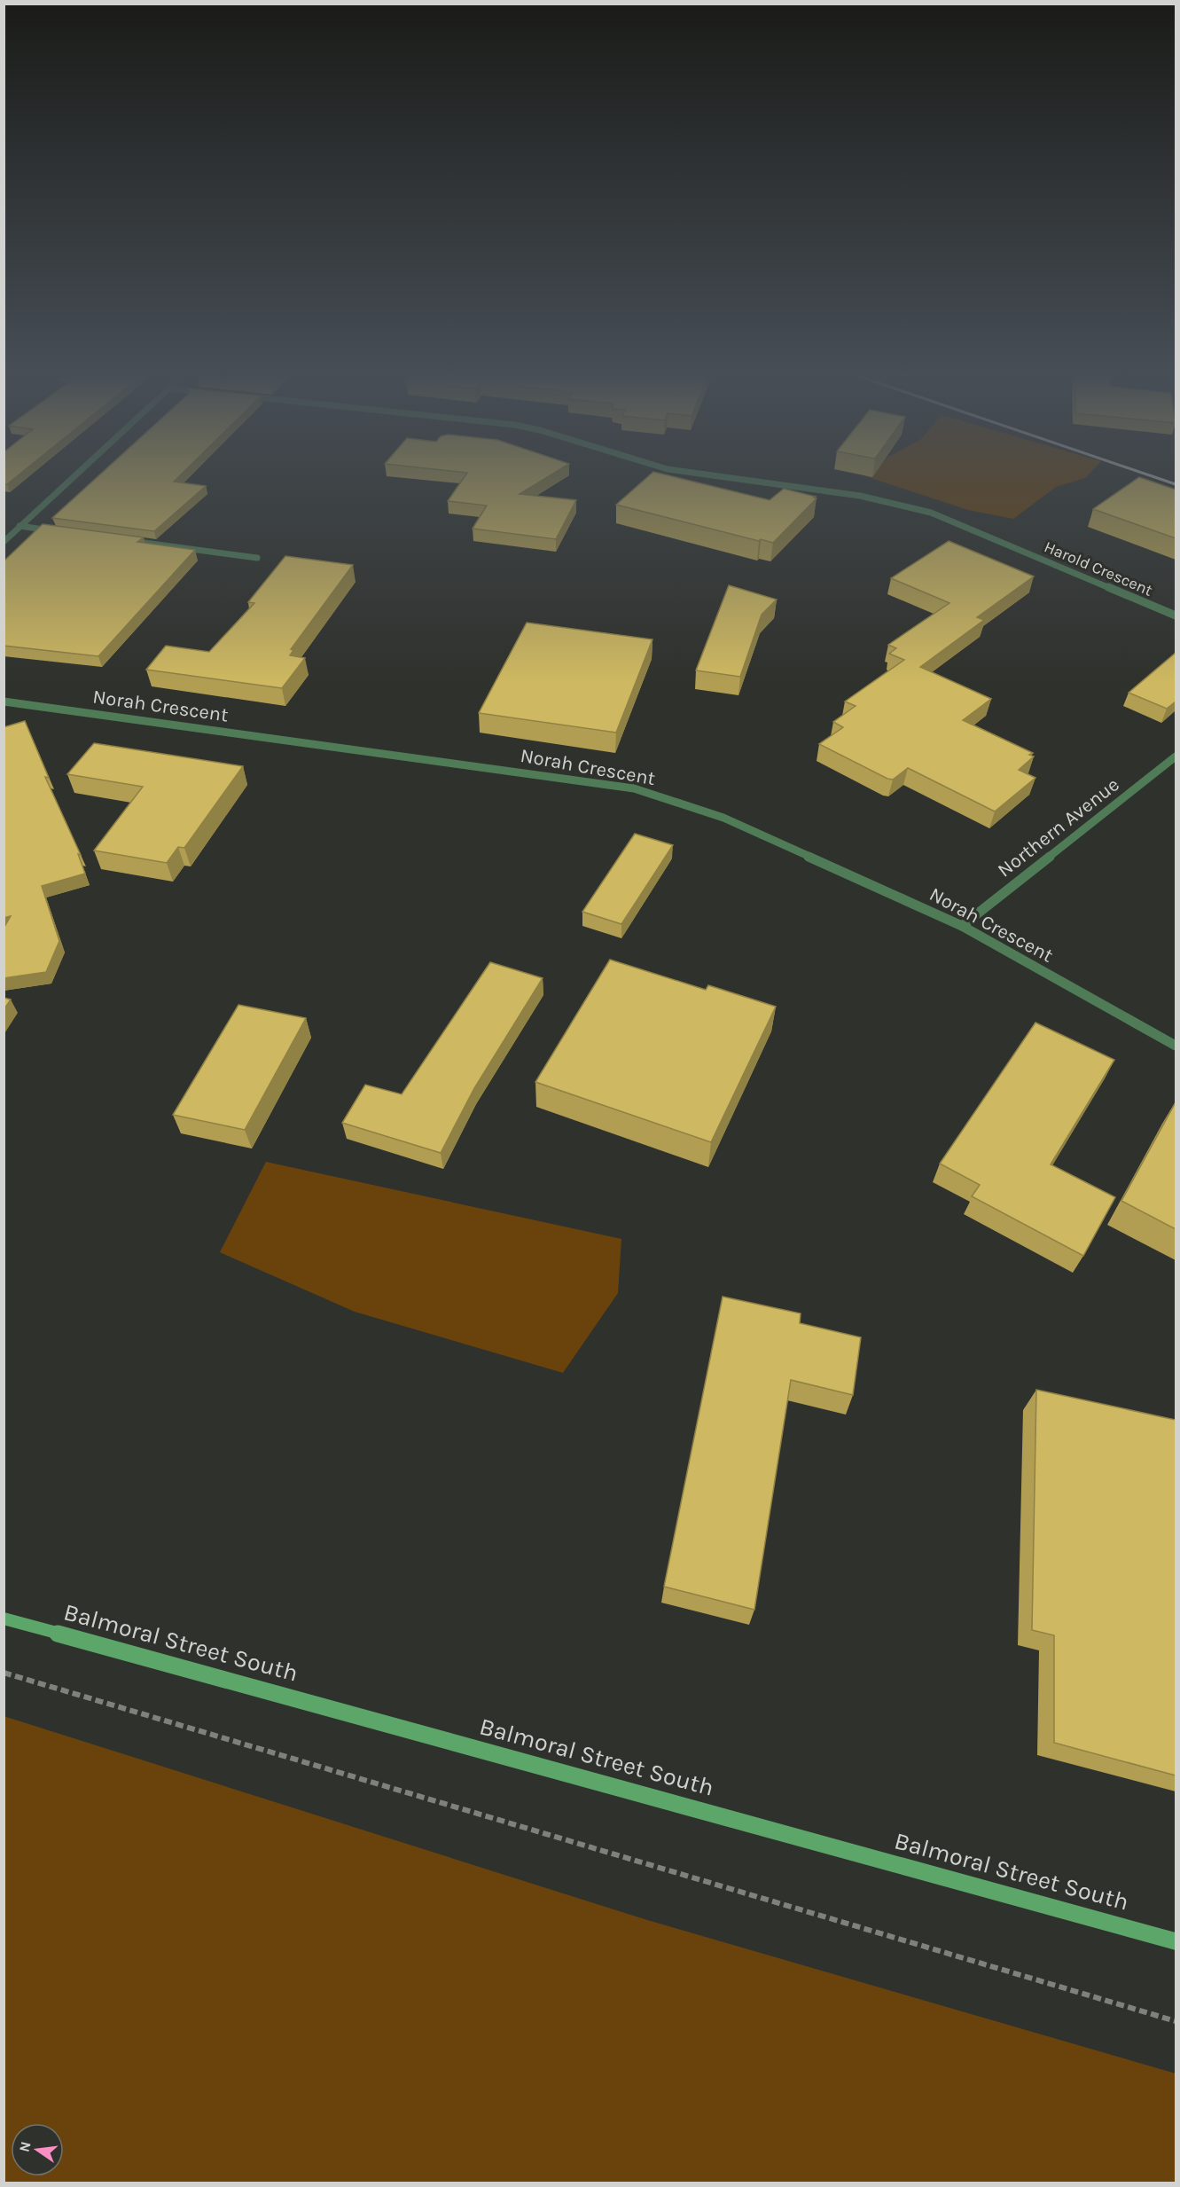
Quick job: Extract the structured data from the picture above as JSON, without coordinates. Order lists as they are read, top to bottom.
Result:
{
  "streets": {
    "main road": ["Balmoral Street South"],
    "street": ["Harold Crescent", "Norah Crescent", "Northern Avenue"]
  },
  "crossings": [
    ["Norah Crescent", "Northern Avenue"]
  ],
  "north": "left"
}
